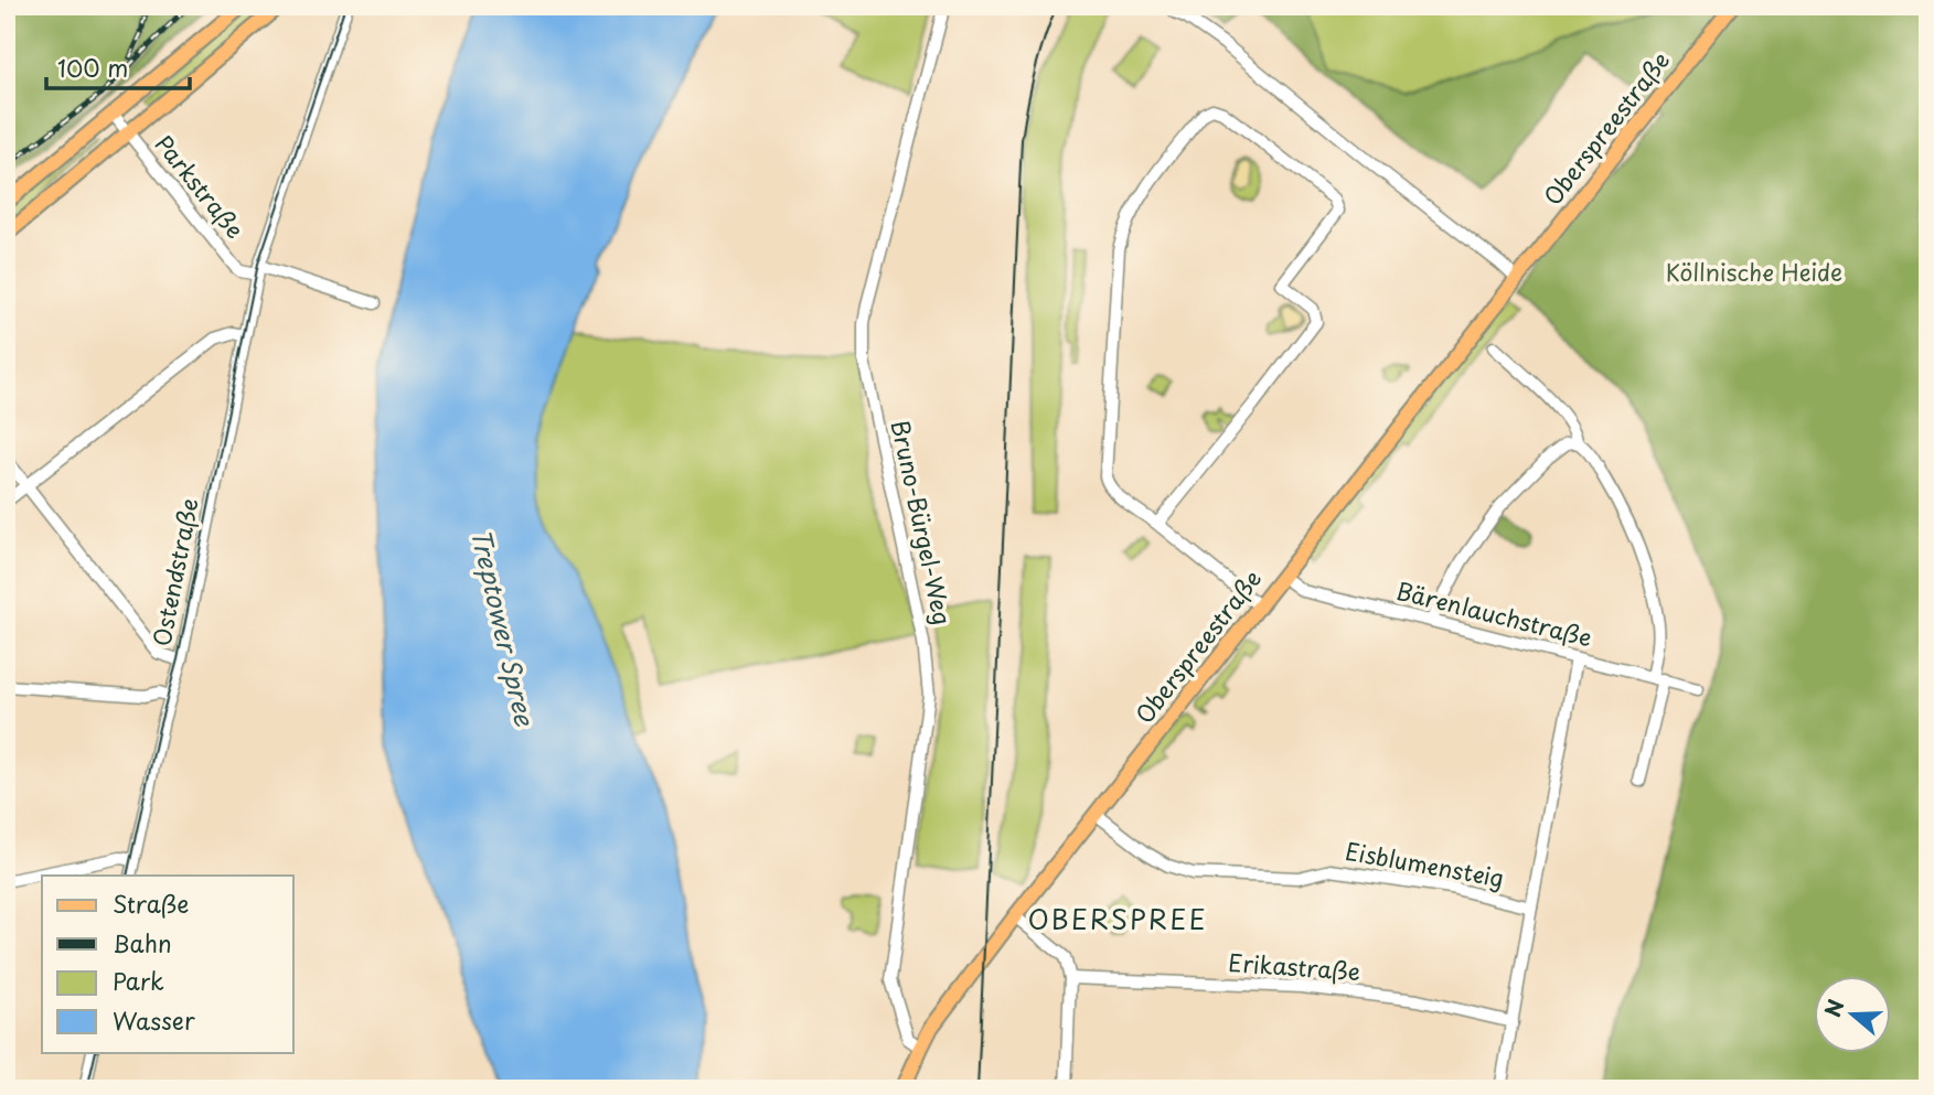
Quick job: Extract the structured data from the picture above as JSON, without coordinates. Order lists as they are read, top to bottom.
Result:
{
  "streets": {
    "main road": ["Oberspreestraße"],
    "street": [
      "Parkstraße",
      "Bruno-Bürgel-Weg",
      "Ostendstraße",
      "Bärenlauchstraße",
      "Eisblumensteig",
      "Erikastraße"
    ]
  },
  "crossings": [
    ["Oberspreestraße", "Bruno-Bürgel-Weg"],
    ["Oberspreestraße", "Bärenlauchstraße"],
    ["Oberspreestraße", "Eisblumensteig"],
    ["Parkstraße", "Ostendstraße"]
  ],
  "districts": ["OBERSPREE"],
  "water": ["Treptower Spree"],
  "parks": ["Köllnische Heide"],
  "legend": [
    "Straße",
    "Bahn",
    "Park",
    "Wasser"
  ],
  "scale_bar": "100 m",
  "north": "left"
}
